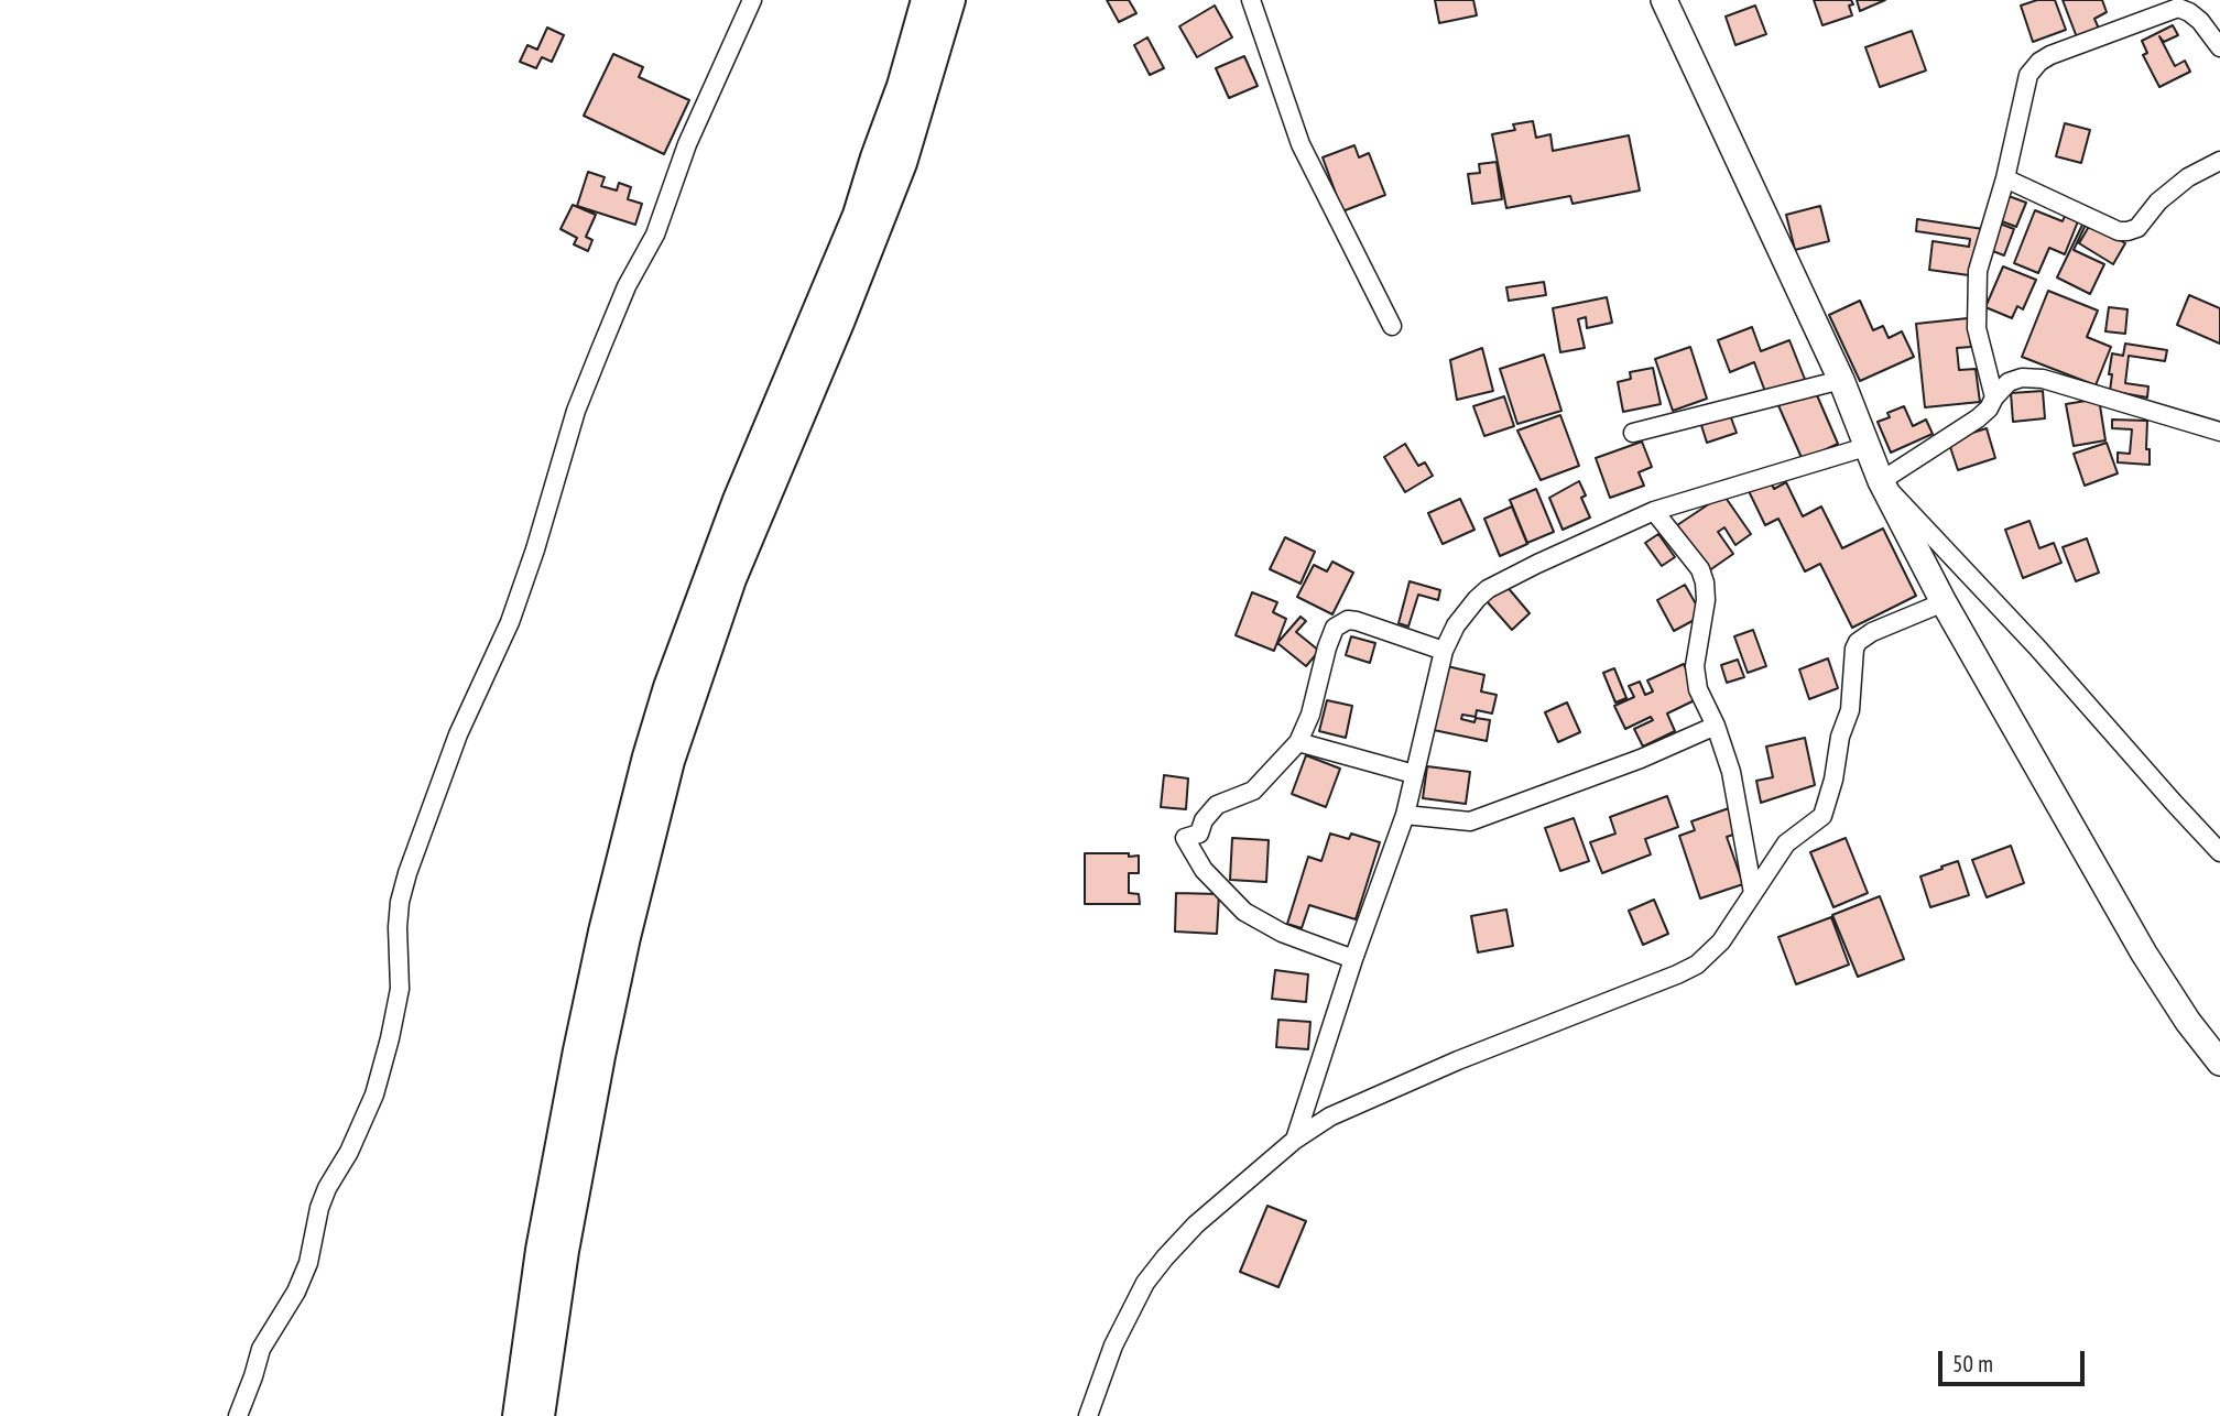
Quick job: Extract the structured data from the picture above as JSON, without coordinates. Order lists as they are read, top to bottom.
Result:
{
  "scale_bar": "50 m"
}
